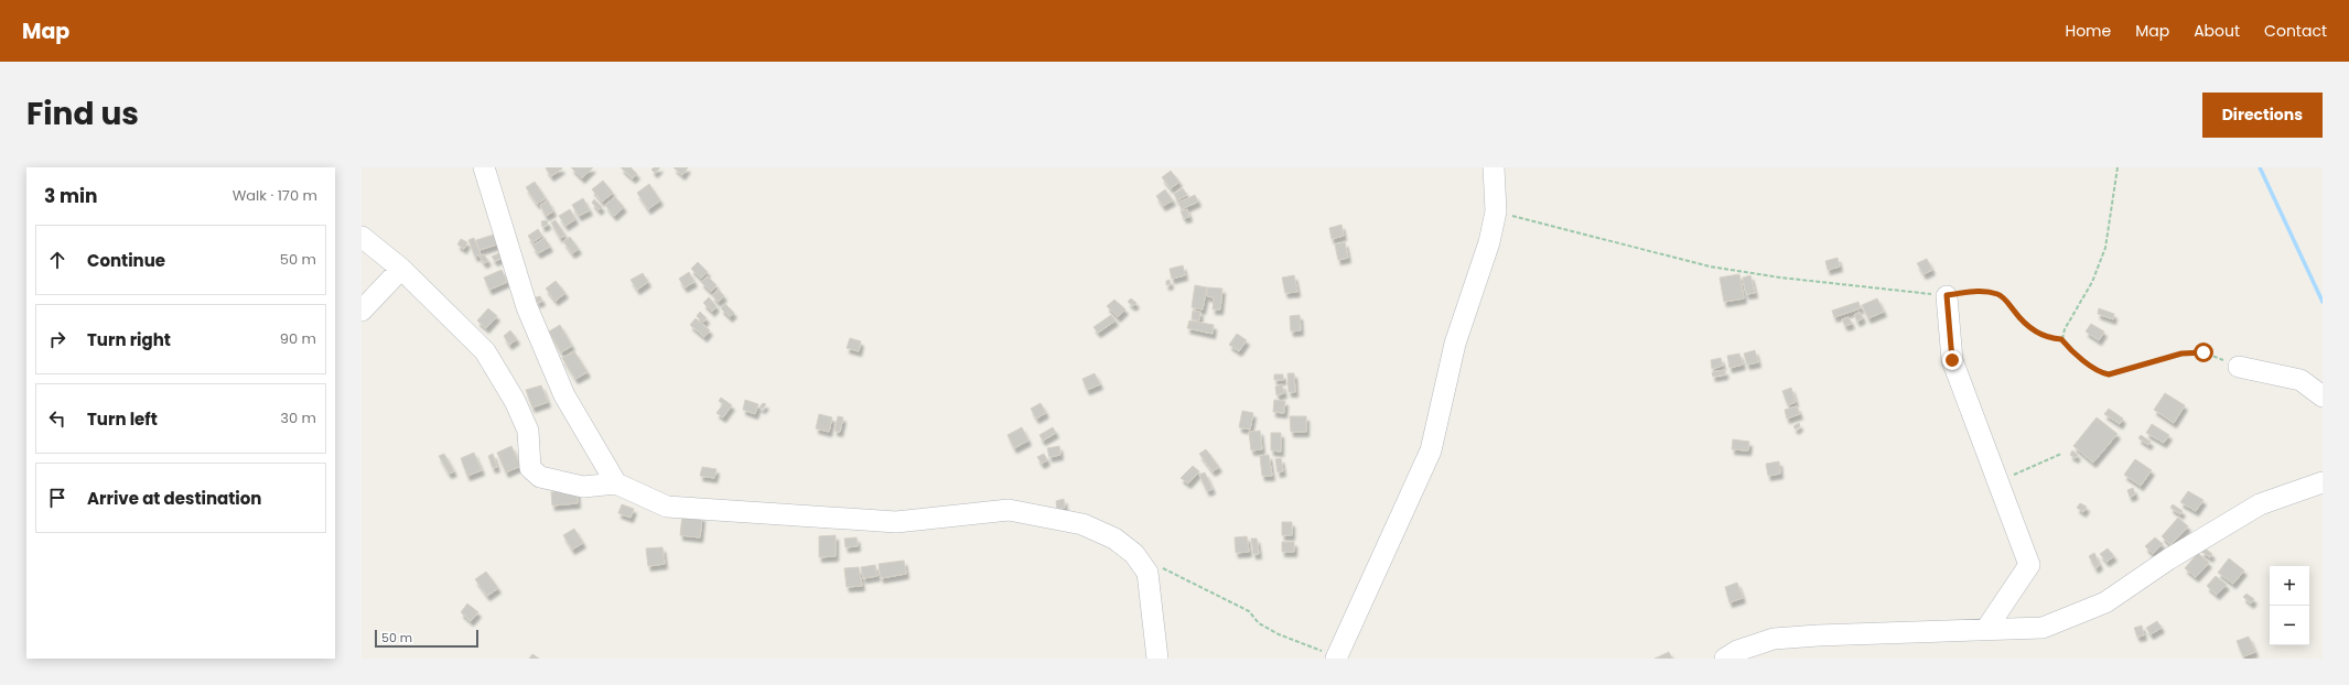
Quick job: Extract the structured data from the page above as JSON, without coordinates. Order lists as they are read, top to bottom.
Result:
{
  "scale_bar": "50 m",
  "page": {
    "header": "Map",
    "nav": [
      "Home",
      "Map",
      "About",
      "Contact"
    ],
    "title": "Find us",
    "buttons": "Directions",
    "heading": ["3 min", "Walk · 170 m"],
    "list": [
      ["Continue", "50 m"],
      ["Turn right", "90 m"],
      ["Turn left", "30 m"],
      "Arrive at destination"
    ],
    "map_buttons": ["+", "−"],
    "scale": "50 m"
  }
}
